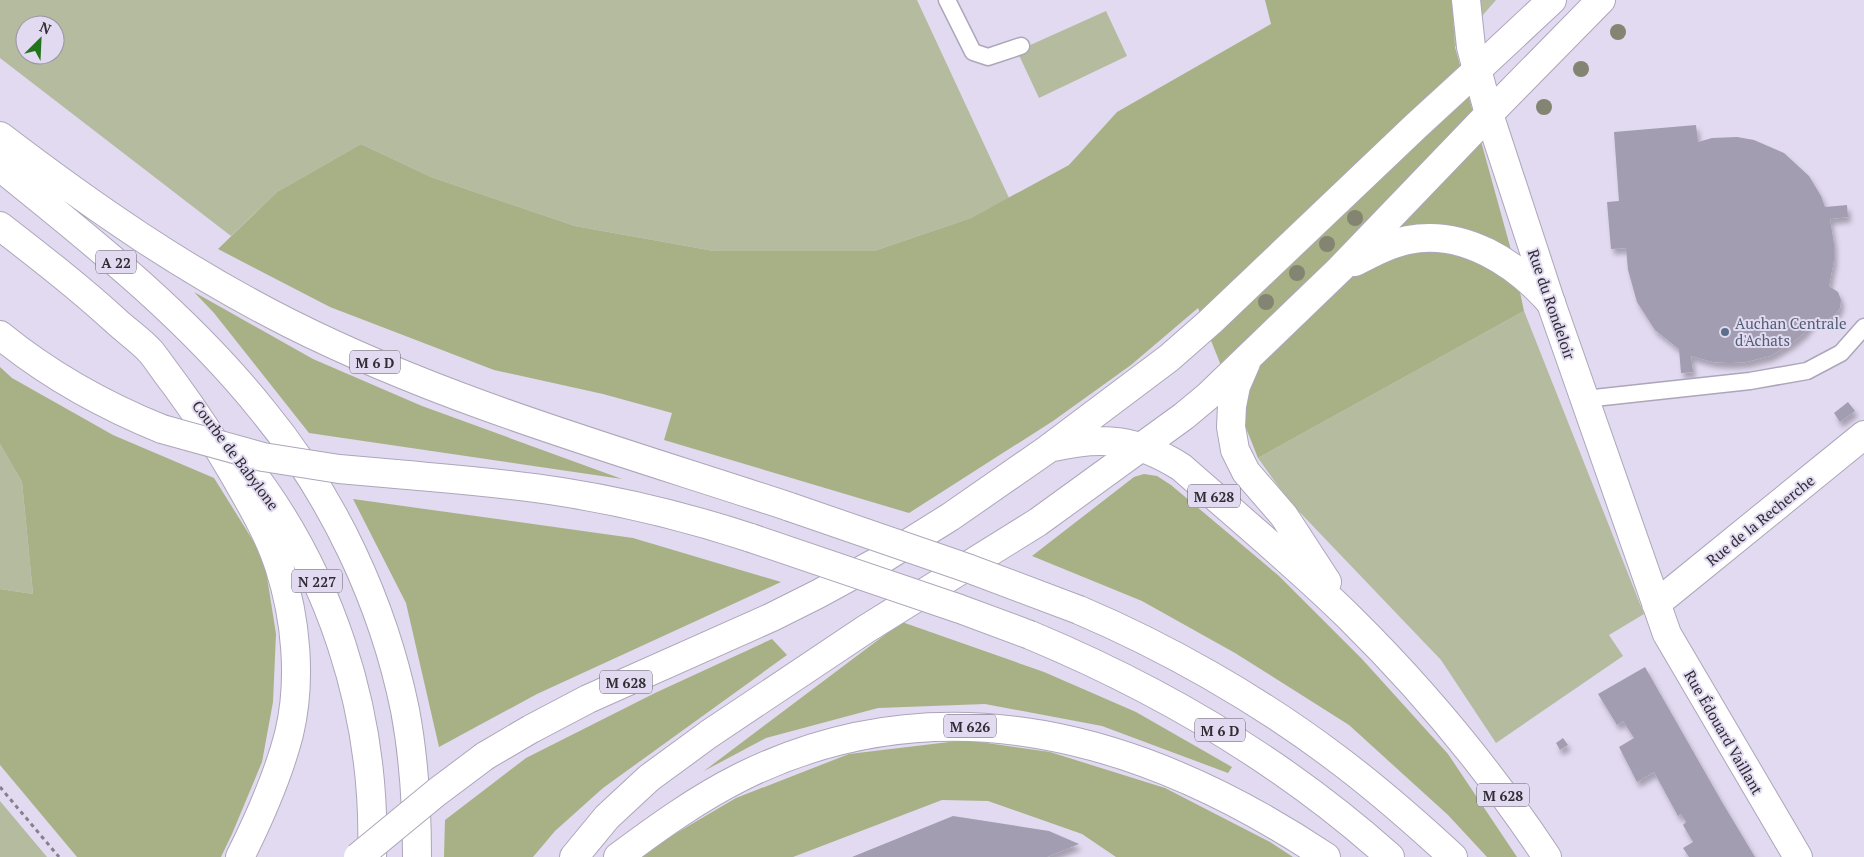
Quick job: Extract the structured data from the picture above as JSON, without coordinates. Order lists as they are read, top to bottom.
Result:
{
  "streets": {
    "main road": [
      "A 22",
      "Rue du Rondeloir",
      "M 6 D",
      "Courbe de Babylone",
      "M 628",
      "Rue de la Recherche",
      "N 227",
      "M 626",
      "Rue Édouard Vaillant"
    ]
  },
  "crossings": [
    ["A 22", "N 227"],
    ["Rue du Rondeloir", "Rue de la Recherche"],
    ["Rue du Rondeloir", "Rue Édouard Vaillant"],
    ["Rue de la Recherche", "Rue Édouard Vaillant"]
  ],
  "places": ["Auchan Centrale d'Achats"],
  "north": "top right"
}
